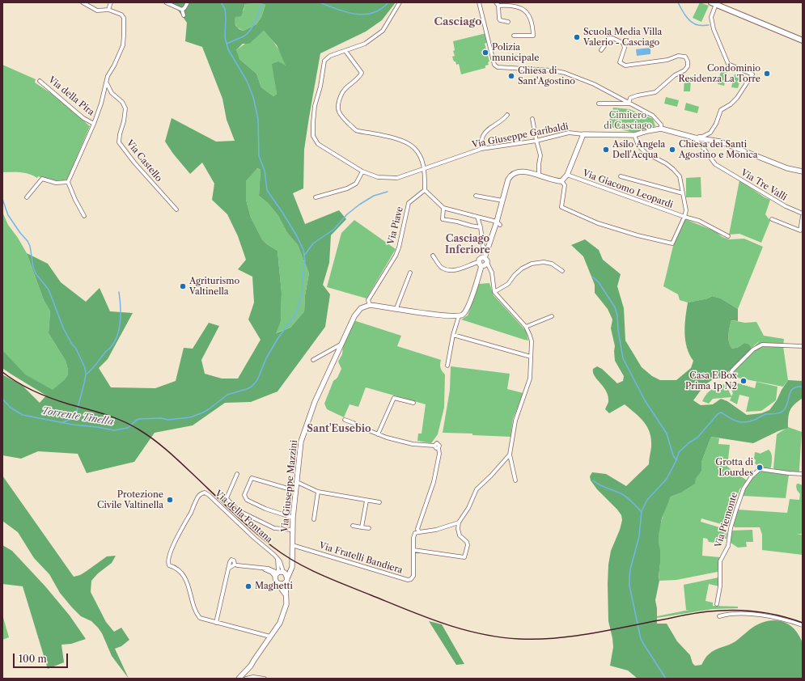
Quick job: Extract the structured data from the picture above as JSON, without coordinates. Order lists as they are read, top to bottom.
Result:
{
  "streets": {
    "street": [
      "Via della Pira",
      "Via Giuseppe Garibaldi",
      "Via Castello",
      "Via Tre Valli",
      "Via Giacomo Leopardi",
      "Via Piave",
      "Via Giuseppe Mazzini",
      "Via della Fontana",
      "Via Piemonte",
      "Via Fratelli Bandiera"
    ]
  },
  "crossings": [
    ["Via Piave", "Via Giuseppe Mazzini"],
    ["Via Giuseppe Mazzini", "Via Fratelli Bandiera"]
  ],
  "districts": ["Casciago", "Casciago Inferiore", "Sant'Eusebio"],
  "water": ["Torrente Tinella"],
  "parks": ["Cimitero di Casciago"],
  "places": [
    "Scuola Media Villa Valerio - Casciago",
    "Polizia municipale",
    "Condominio Residenza La Torre",
    "Chiesa di Sant'Agostino",
    "Asilo Angela Dell'Acqua",
    "Chiesa dei Santi Agostino e Monica",
    "Agriturismo Valtinella",
    "Casa E Box Prima 1p N2",
    "Grotta di Lourdes",
    "Protezione Civile Valtinella",
    "Maghetti"
  ],
  "scale_bar": "100 m"
}
